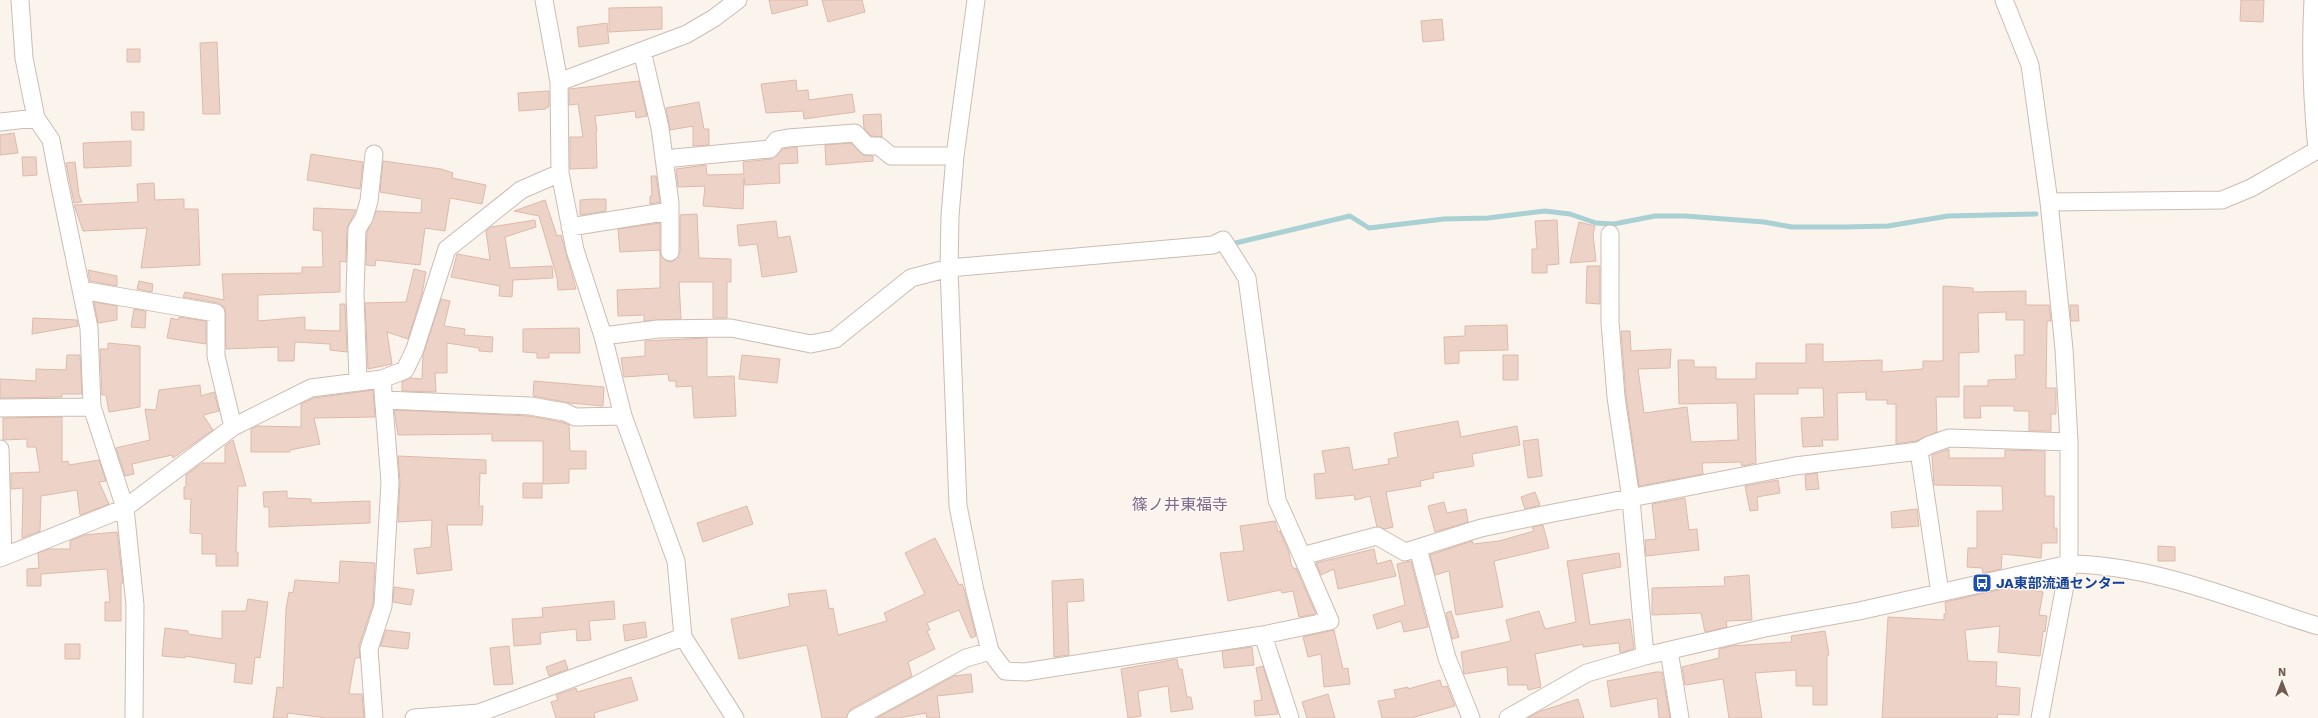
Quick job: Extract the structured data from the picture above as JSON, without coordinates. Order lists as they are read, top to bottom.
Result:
{
  "districts": ["篠ノ井東福寺"],
  "places": {
    "bus stop": ["JA東部流通センター"]
  },
  "north": "top"
}
